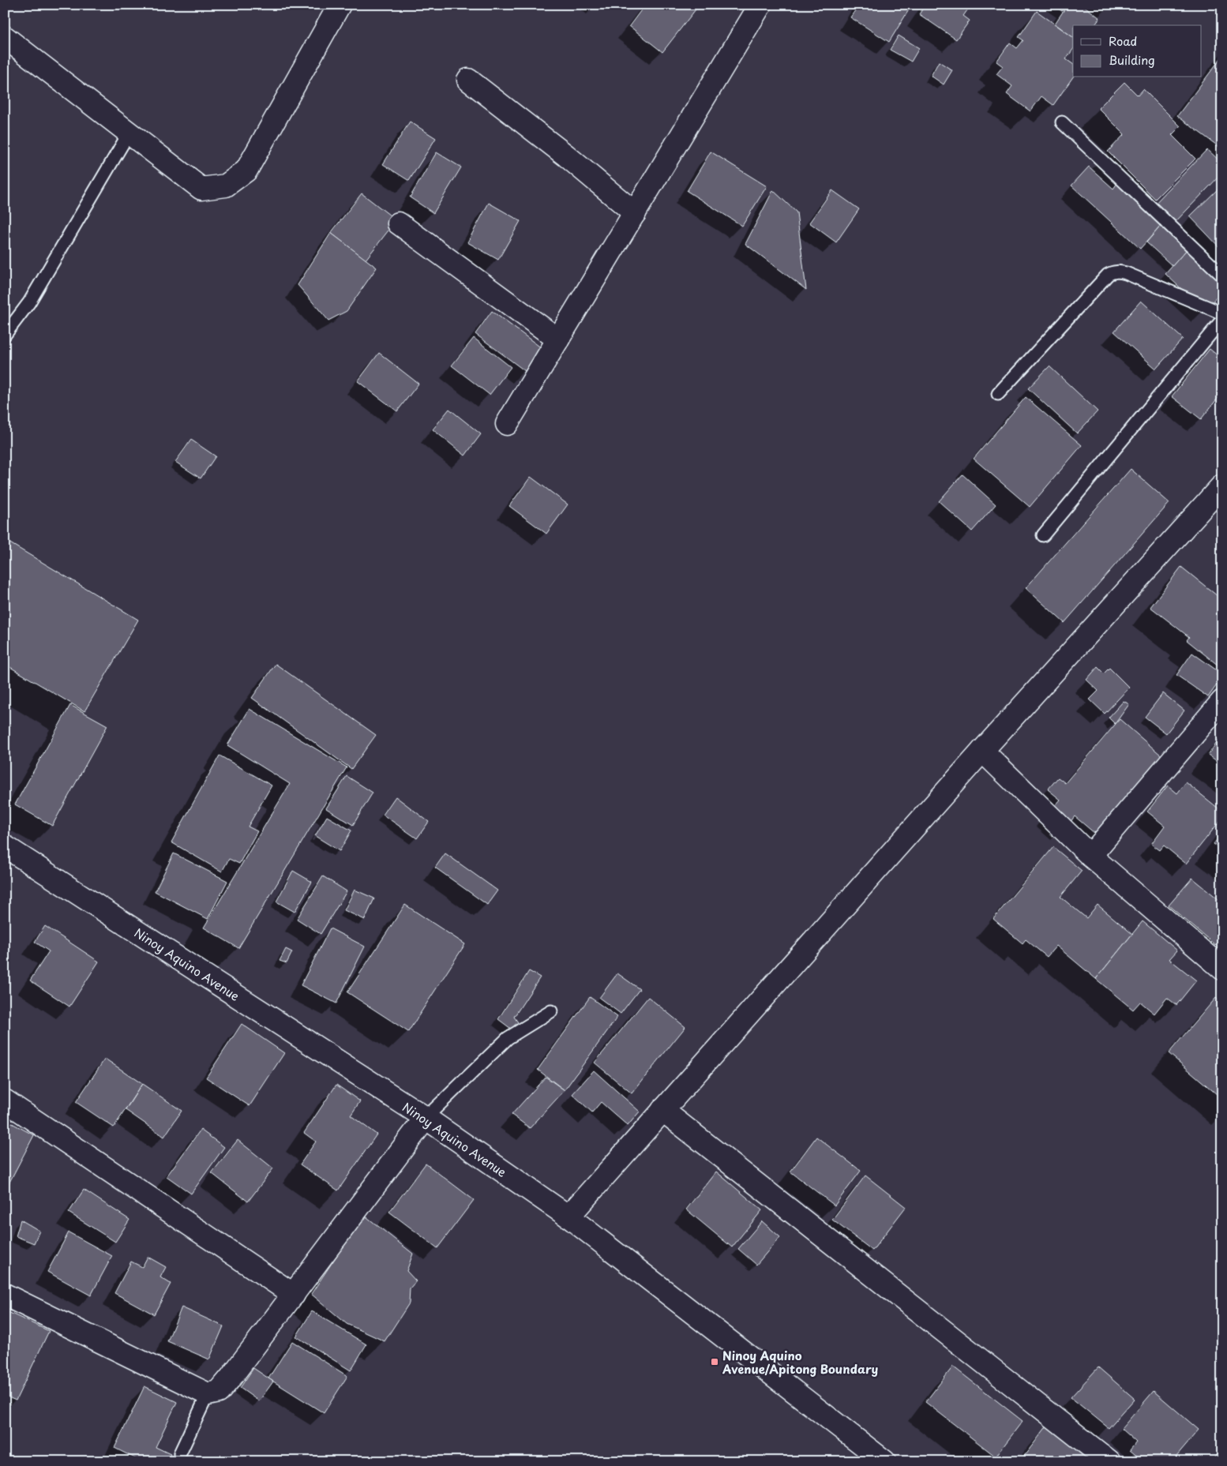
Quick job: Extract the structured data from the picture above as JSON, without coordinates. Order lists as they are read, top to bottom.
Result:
{
  "streets": {
    "street": ["Ninoy Aquino Avenue"]
  },
  "places": {
    "transit": ["Ninoy Aquino Avenue/Apitong Boundary"]
  },
  "legend": ["Road", "Building"]
}
